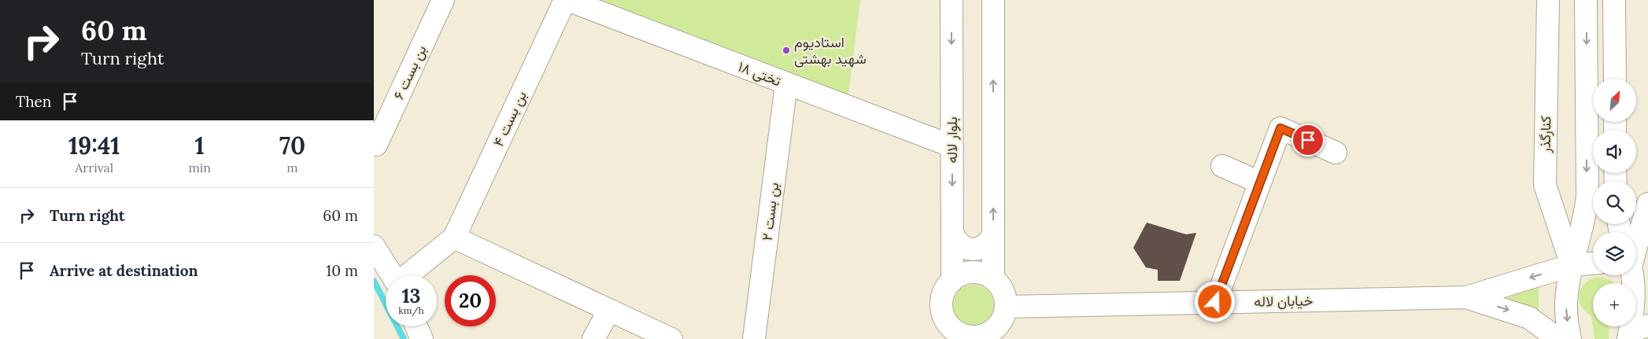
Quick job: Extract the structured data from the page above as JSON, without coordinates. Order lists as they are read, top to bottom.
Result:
{
  "streets": {
    "main road": [
      "بن بست ۶",
      "تختی ۱۸",
      "بن بست ۴",
      "کنارگذر",
      "بلوار لاله",
      "بن بست ۲",
      "خیابان لاله"
    ]
  },
  "crossings": [
    ["تختی ۱۸", "بن بست ۴"],
    ["تختی ۱۸", "بلوار لاله"],
    ["تختی ۱۸", "بن بست ۲"],
    ["کنارگذر", "خیابان لاله"],
    ["بلوار لاله", "خیابان لاله"]
  ],
  "places": ["استادیوم شهید بهشتی"],
  "north": "top right",
  "page": {
    "turn": ["60 m", "Turn right"],
    "map_buttons": "+",
    "then": "Then",
    "eta": [
      "19:41",
      "Arrival",
      "1",
      "min",
      "70",
      "m"
    ],
    "list": [
      {
        "name": "Turn right",
        "value": "60 m"
      },
      {
        "name": "Arrive at destination",
        "value": "10 m"
      }
    ],
    "speed": "13 km/h",
    "limit": "20"
  }
}
